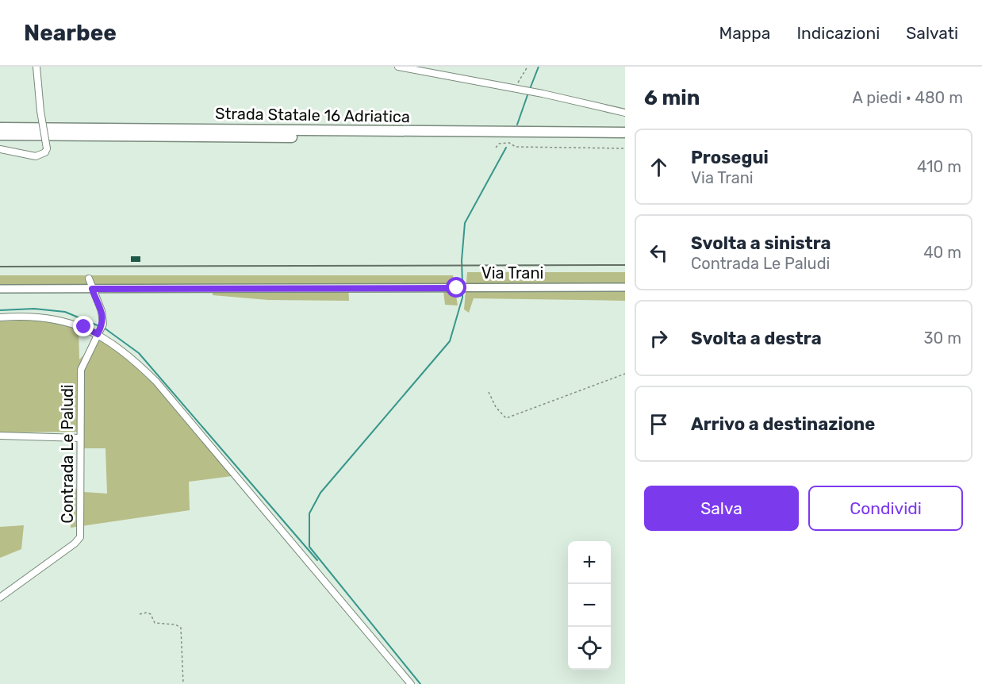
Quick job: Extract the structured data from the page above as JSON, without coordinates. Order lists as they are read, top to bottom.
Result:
{
  "streets": {
    "highway": ["Strada Statale 16 Adriatica"],
    "main road": ["Via Trani"],
    "street": ["Contrada Le Paludi"]
  },
  "page": {
    "header": "Nearbee",
    "nav": ["Mappa", "Indicazioni", "Salvati"],
    "heading": ["6 min", "A piedi · 480 m"],
    "list": [
      ["Prosegui", "Via Trani", "410 m"],
      ["Svolta a sinistra", "Contrada Le Paludi", "40 m"],
      ["Svolta a destra", "30 m"],
      "Arrivo a destinazione"
    ],
    "buttons": ["Salva", "Condividi"],
    "map_buttons": ["+", "−"]
  }
}
